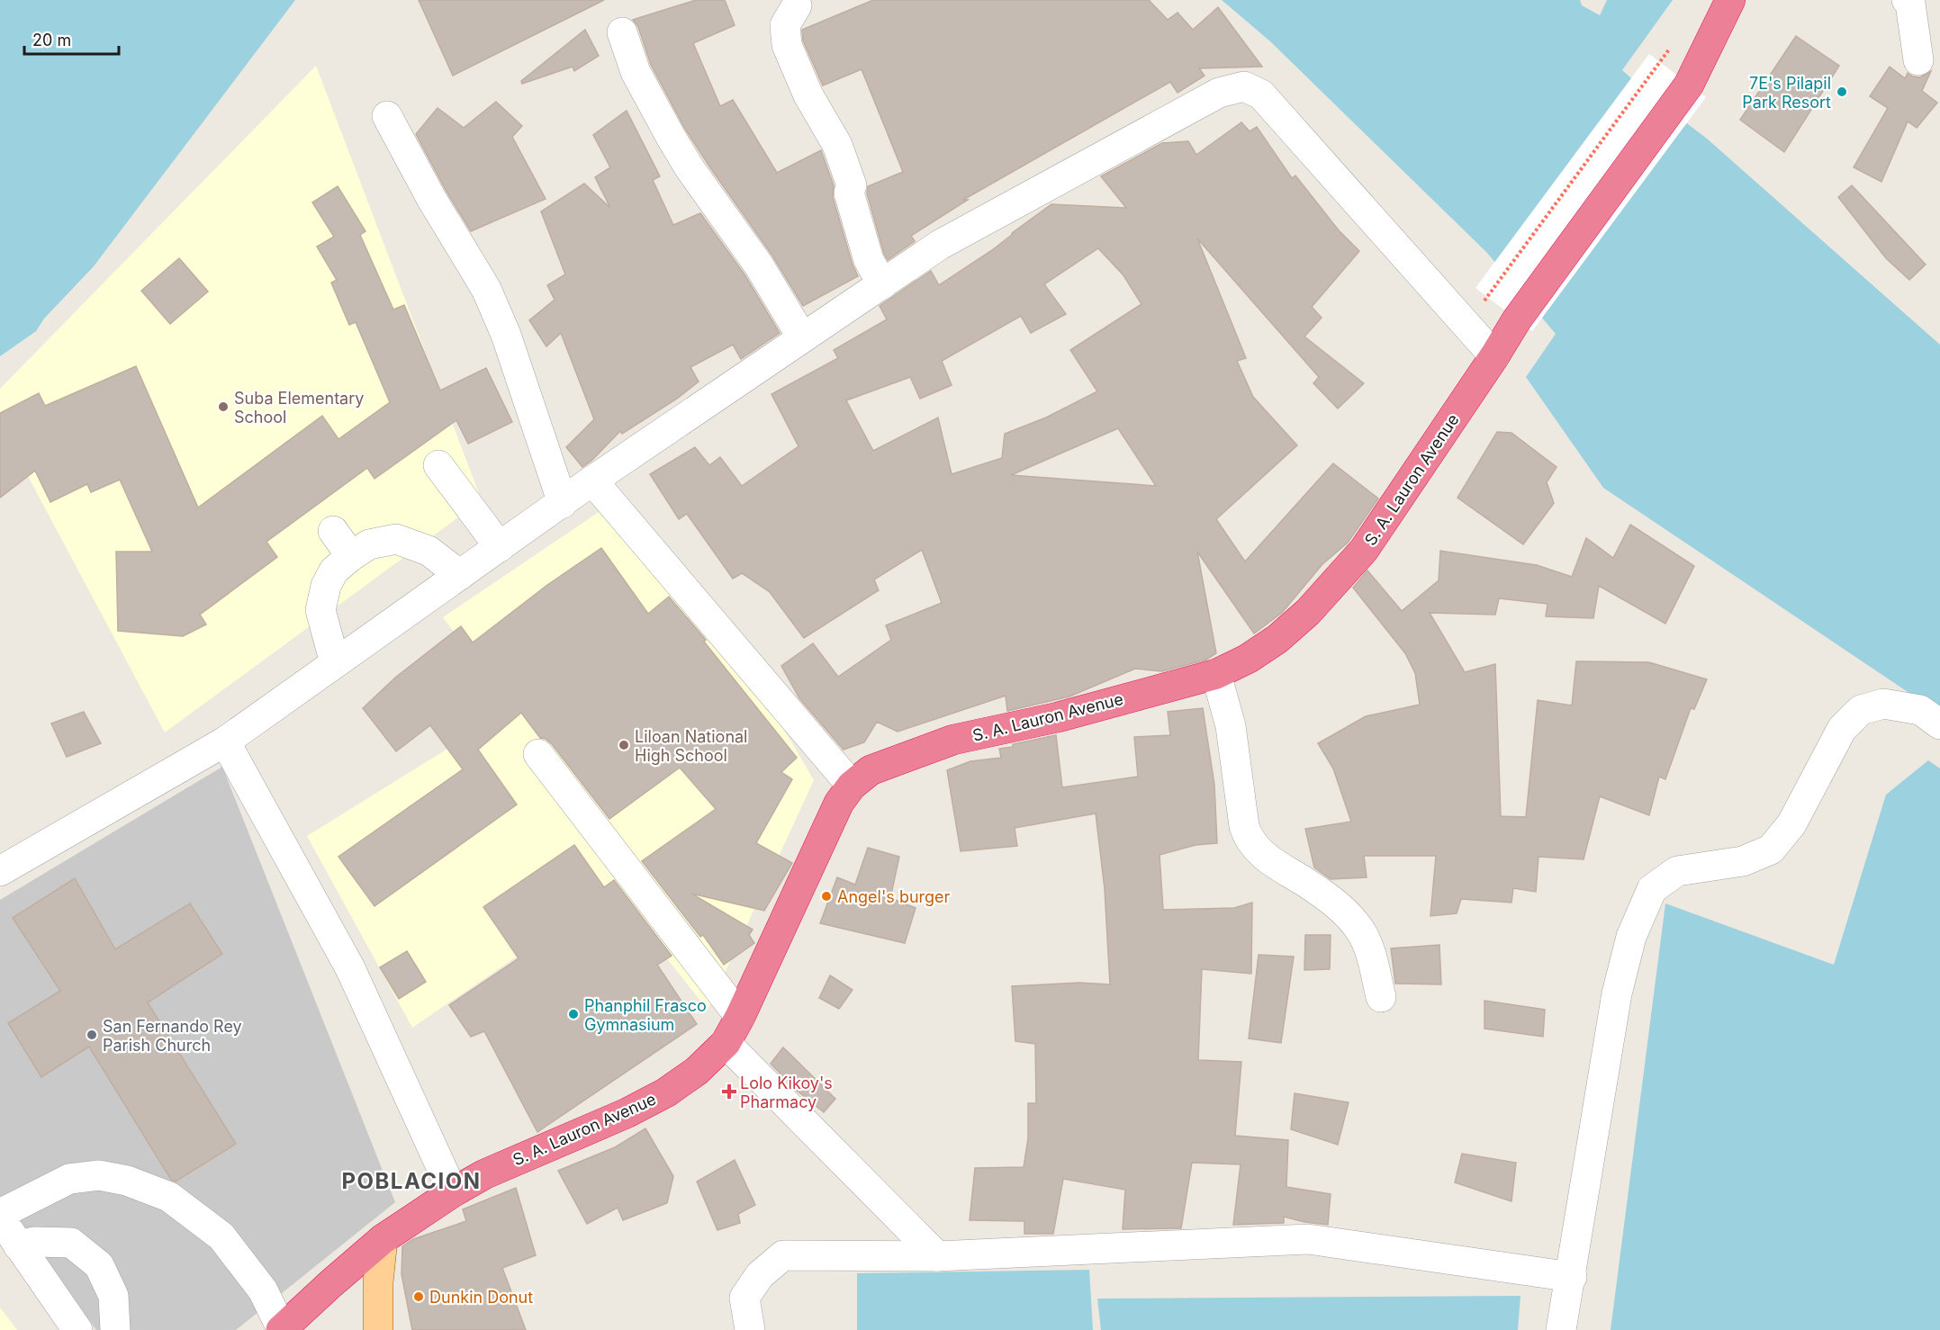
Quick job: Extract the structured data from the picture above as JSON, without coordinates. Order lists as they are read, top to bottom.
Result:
{
  "streets": {
    "highway": ["S. A. Lauron Avenue"]
  },
  "districts": ["POBLACION"],
  "places": {
    "other": [
      "7E's Pilapil Park Resort",
      "Suba Elementary School",
      "Liloan National High School",
      "Angel's burger",
      "Phanphil Frasco Gymnasium",
      "San Fernando Rey Parish Church",
      "Dunkin Donut"
    ],
    "health": ["Lolo Kikoy's Pharmacy"]
  },
  "scale_bar": "20 m"
}
